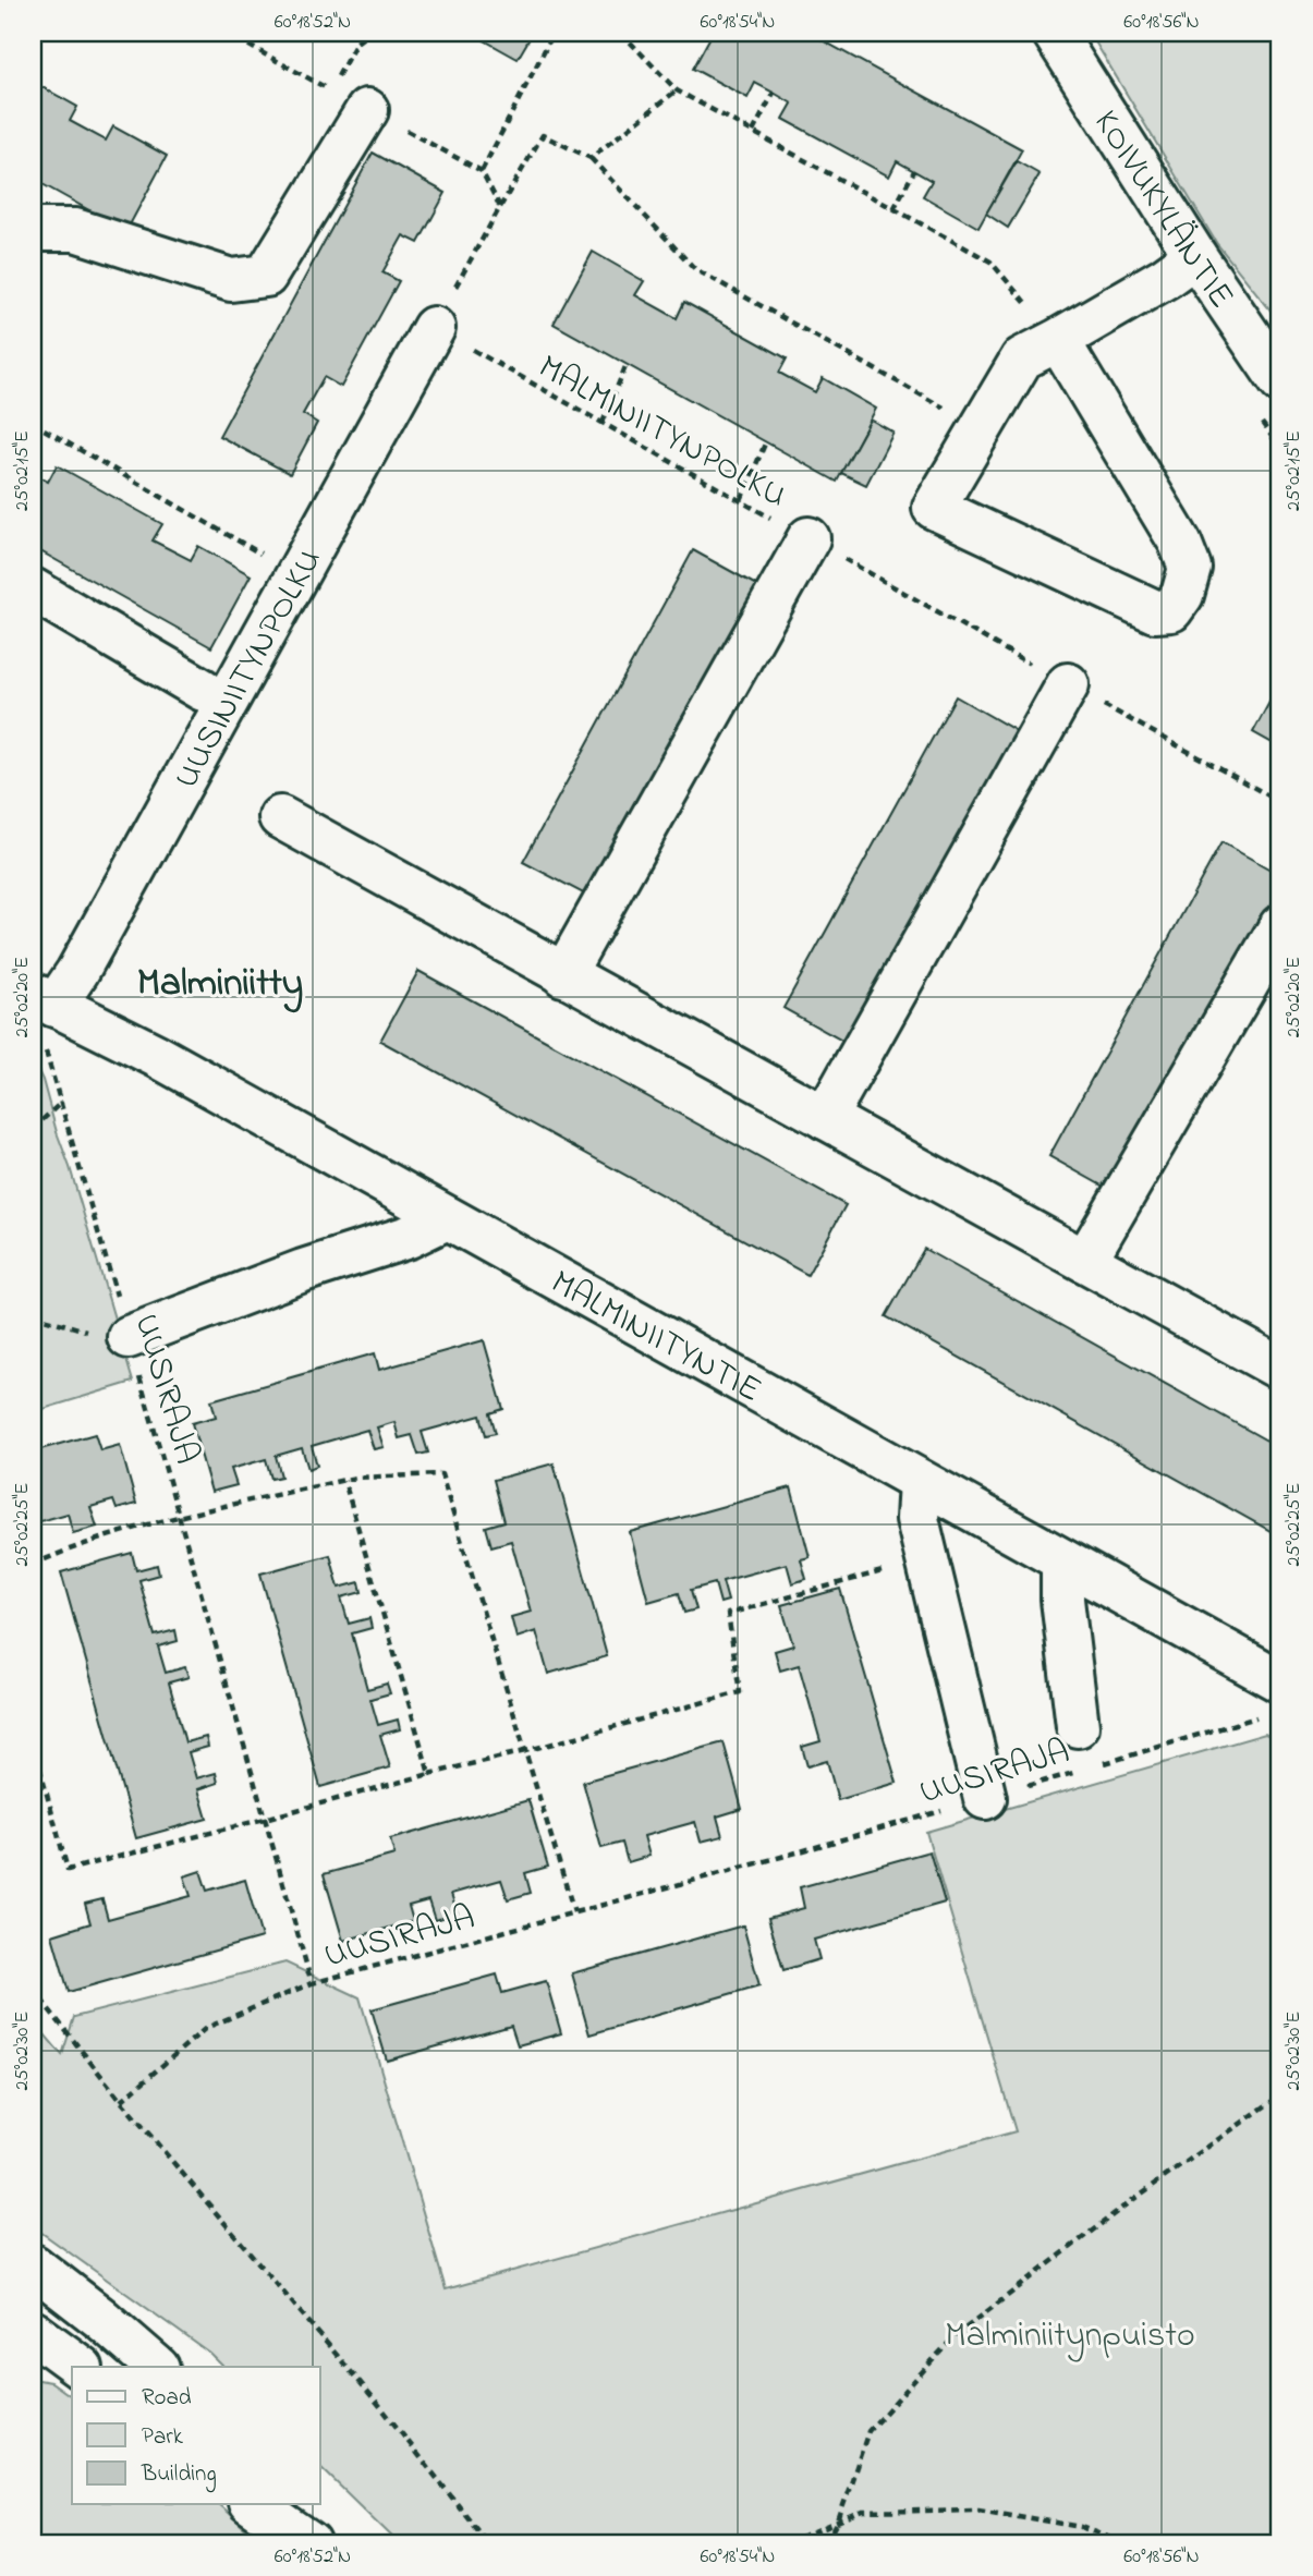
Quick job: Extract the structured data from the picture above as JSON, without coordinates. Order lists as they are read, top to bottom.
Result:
{
  "streets": {
    "street": ["KOIVUKYLÄNTIE", "UUSINIITYNPOLKU", "MALMINIITYNTIE"],
    "path": ["MALMINIITYNPOLKU", "UUSIRAJA"]
  },
  "crossings": [
    ["MALMINIITYNPOLKU", "UUSINIITYNPOLKU"],
    ["UUSINIITYNPOLKU", "MALMINIITYNTIE"],
    ["MALMINIITYNTIE", "UUSIRAJA"]
  ],
  "districts": ["Malminiitty"],
  "parks": ["Malminiitynpuisto"],
  "legend": ["Road", "Park", "Building"],
  "coordinates": [
    "60°18'52\"N",
    "60°18'54\"N",
    "60°18'56\"N",
    "25°02'15\"E",
    "25°02'20\"E",
    "25°02'25\"E",
    "25°02'30\"E"
  ]
}
